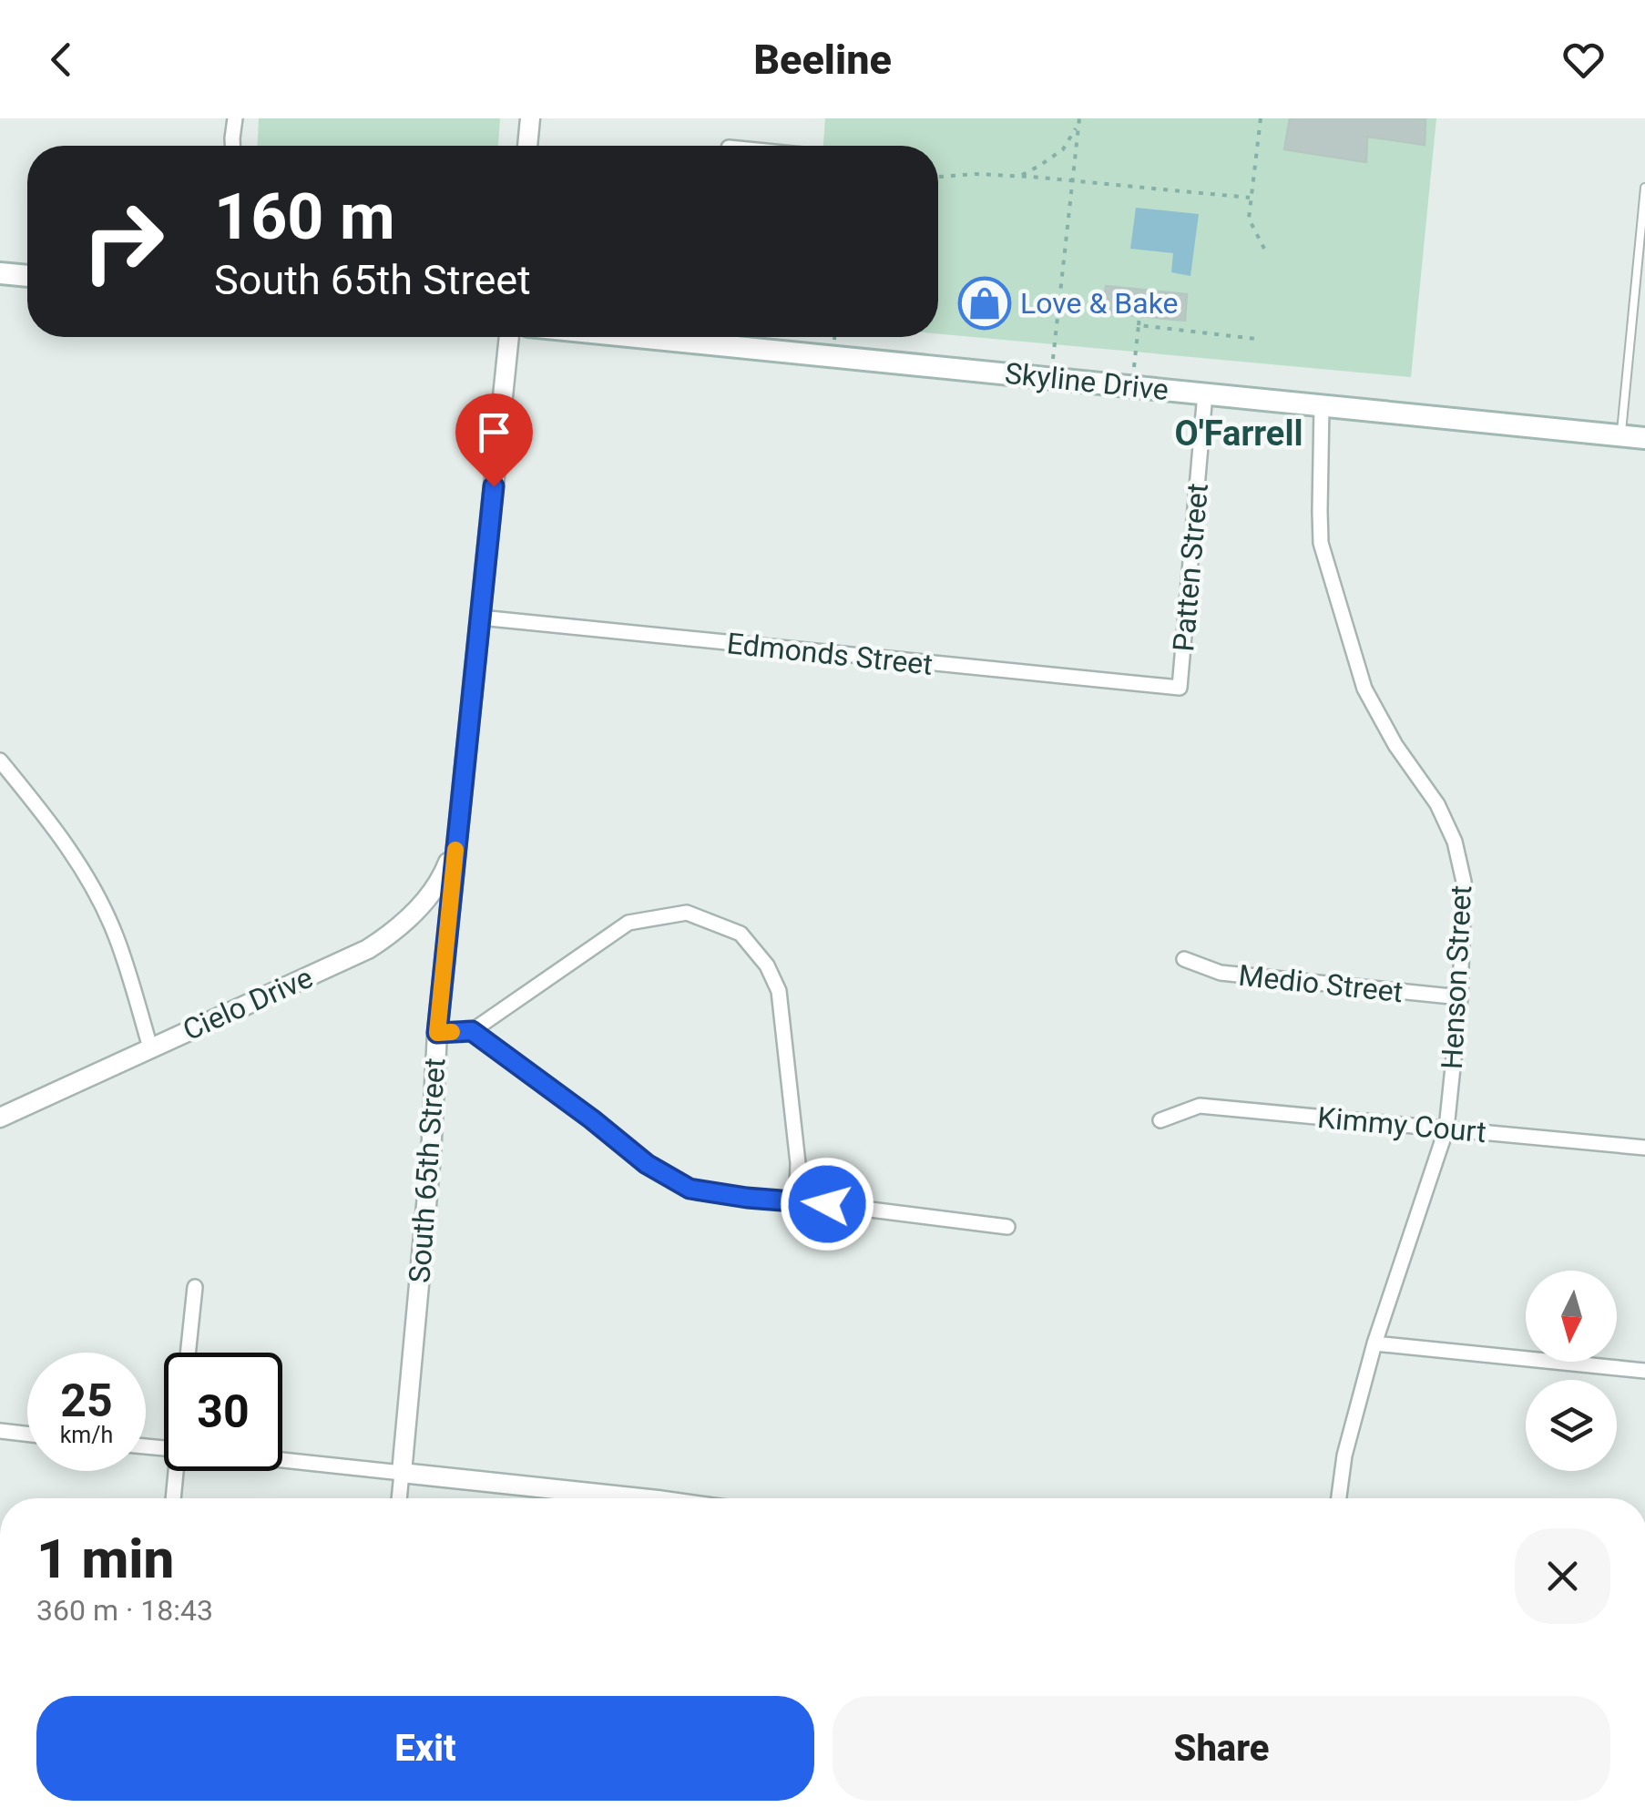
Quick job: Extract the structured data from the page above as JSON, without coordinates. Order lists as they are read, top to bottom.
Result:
{
  "streets": {
    "main road": ["Skyline Drive"],
    "street": [
      "Patten Street",
      "Edmonds Street",
      "Henson Street",
      "Medio Street",
      "Cielo Drive",
      "Kimmy Court",
      "South 65th Street"
    ]
  },
  "crossings": [
    ["Skyline Drive", "Patten Street"],
    ["Skyline Drive", "Henson Street"],
    ["Patten Street", "Edmonds Street"],
    ["Edmonds Street", "South 65th Street"],
    ["Henson Street", "Medio Street"],
    ["Henson Street", "Kimmy Court"],
    ["Cielo Drive", "South 65th Street"]
  ],
  "districts": ["O'Farrell"],
  "places": {
    "shop": ["Love & Bake"]
  },
  "north": "bottom",
  "page": {
    "header": "Beeline",
    "turn": ["160 m", "South 65th Street"],
    "speed": "25 km/h",
    "limit": "30",
    "heading": ["1 min", "360 m · 18:43"],
    "buttons": ["Exit", "Share"]
  }
}
